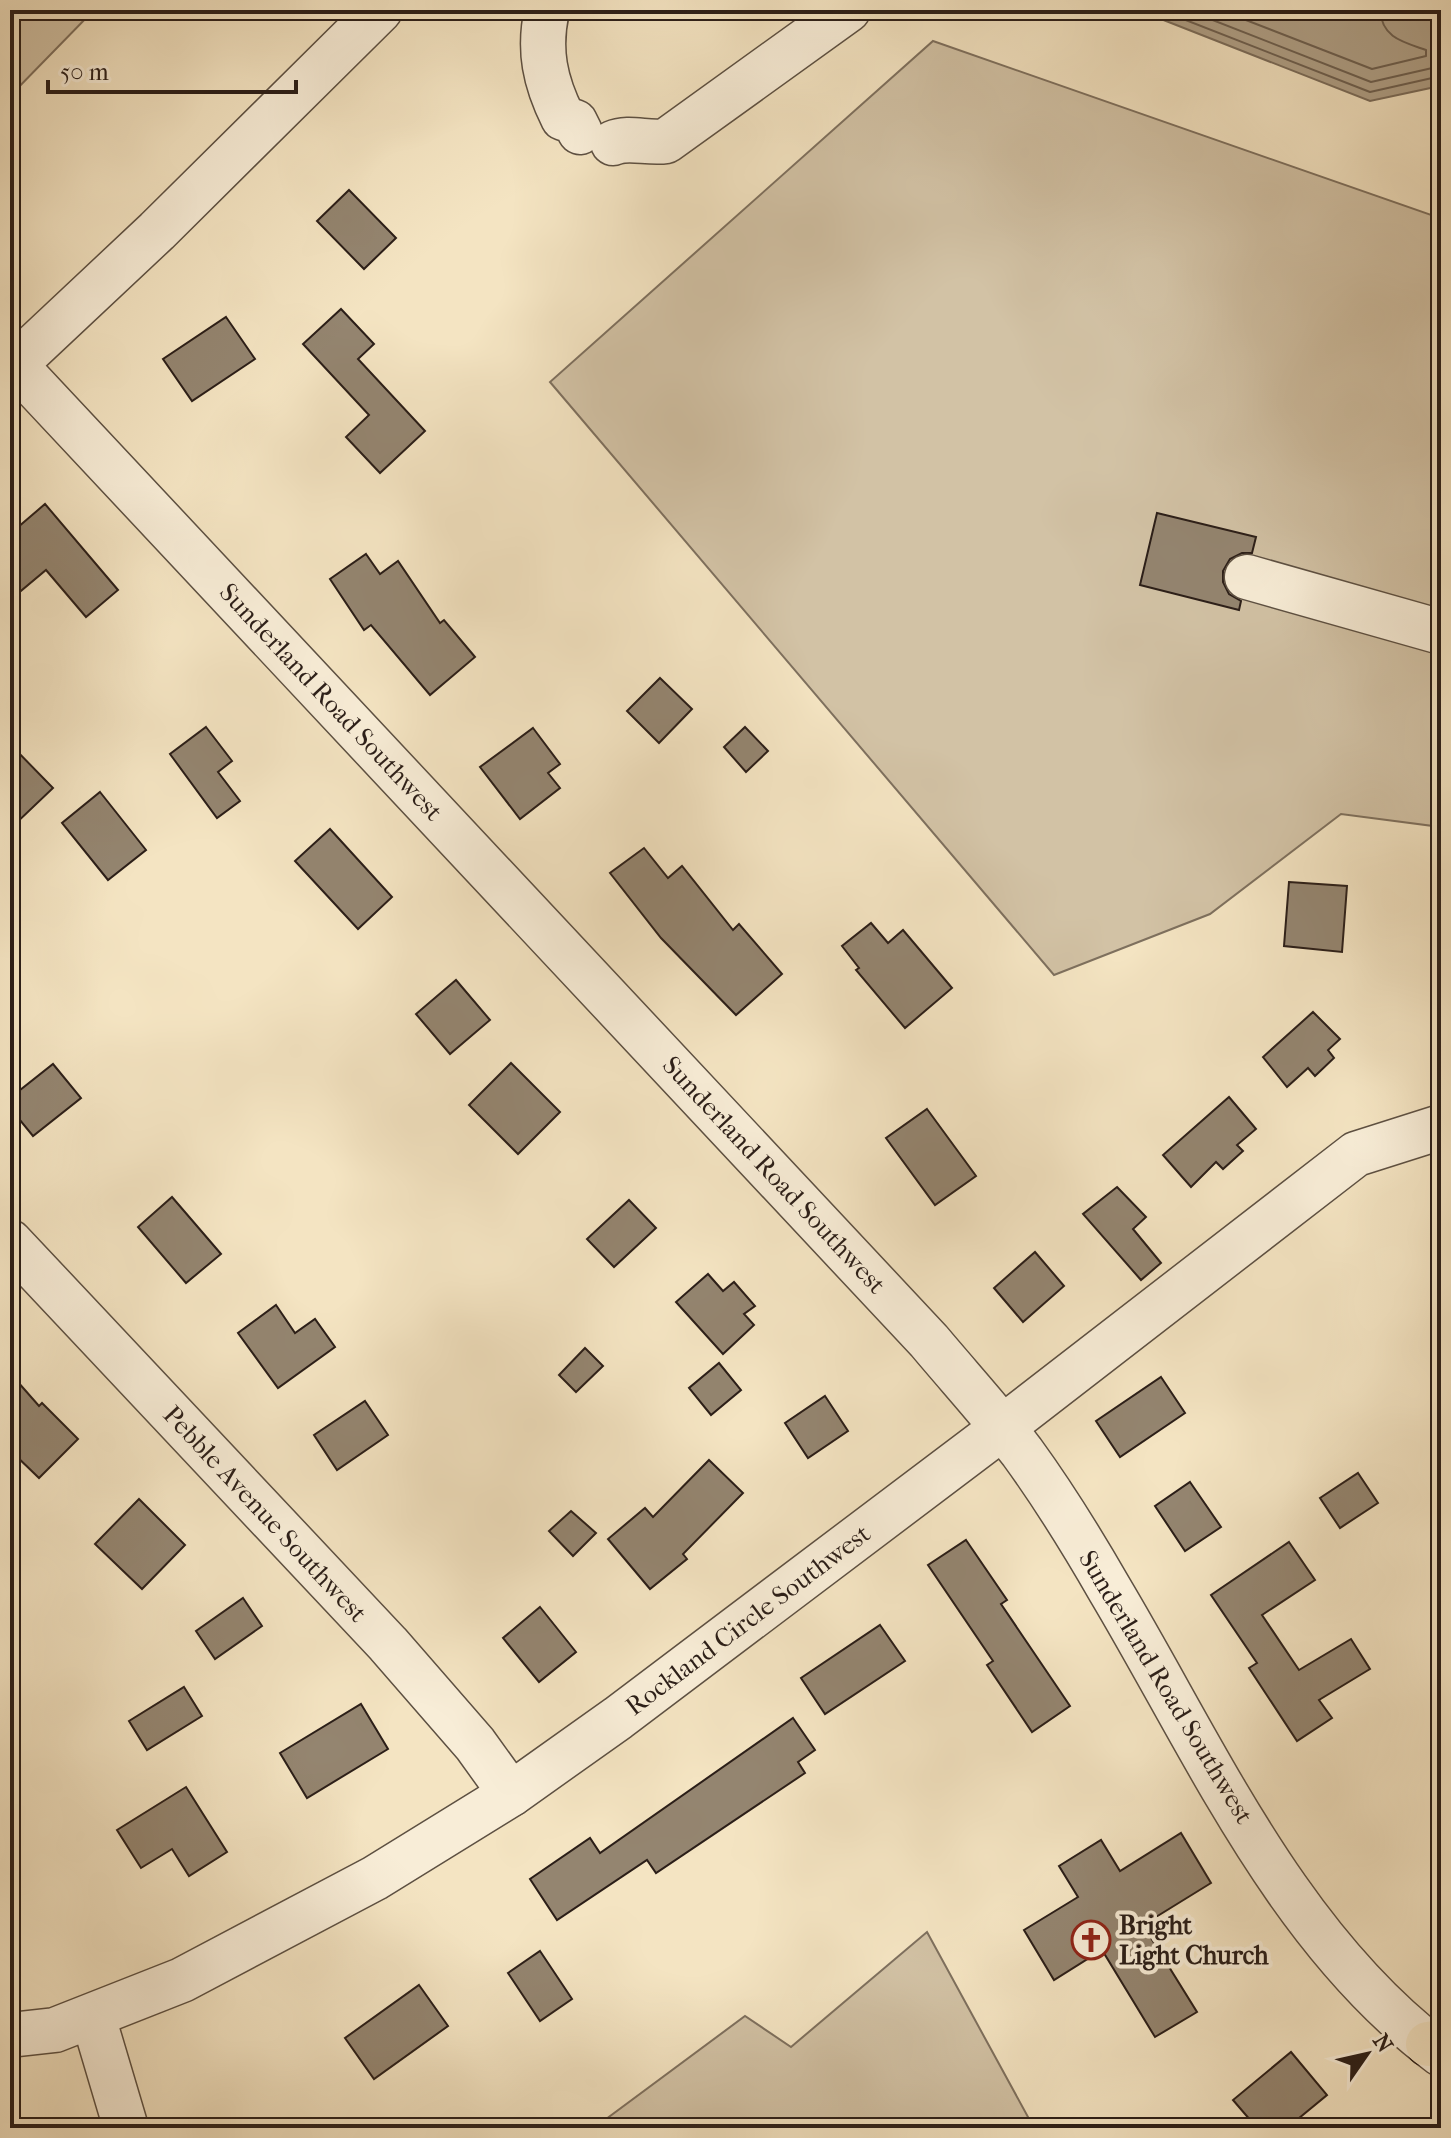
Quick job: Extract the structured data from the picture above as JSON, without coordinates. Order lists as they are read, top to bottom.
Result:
{
  "streets": {
    "street": ["Sunderland Road Southwest", "Pebble Avenue Southwest", "Rockland Circle Southwest"]
  },
  "crossings": [
    ["Sunderland Road Southwest", "Rockland Circle Southwest"],
    ["Pebble Avenue Southwest", "Rockland Circle Southwest"]
  ],
  "places": {
    "church": ["Bright Light Church"]
  },
  "scale_bar": "50 m",
  "north": "top right"
}
